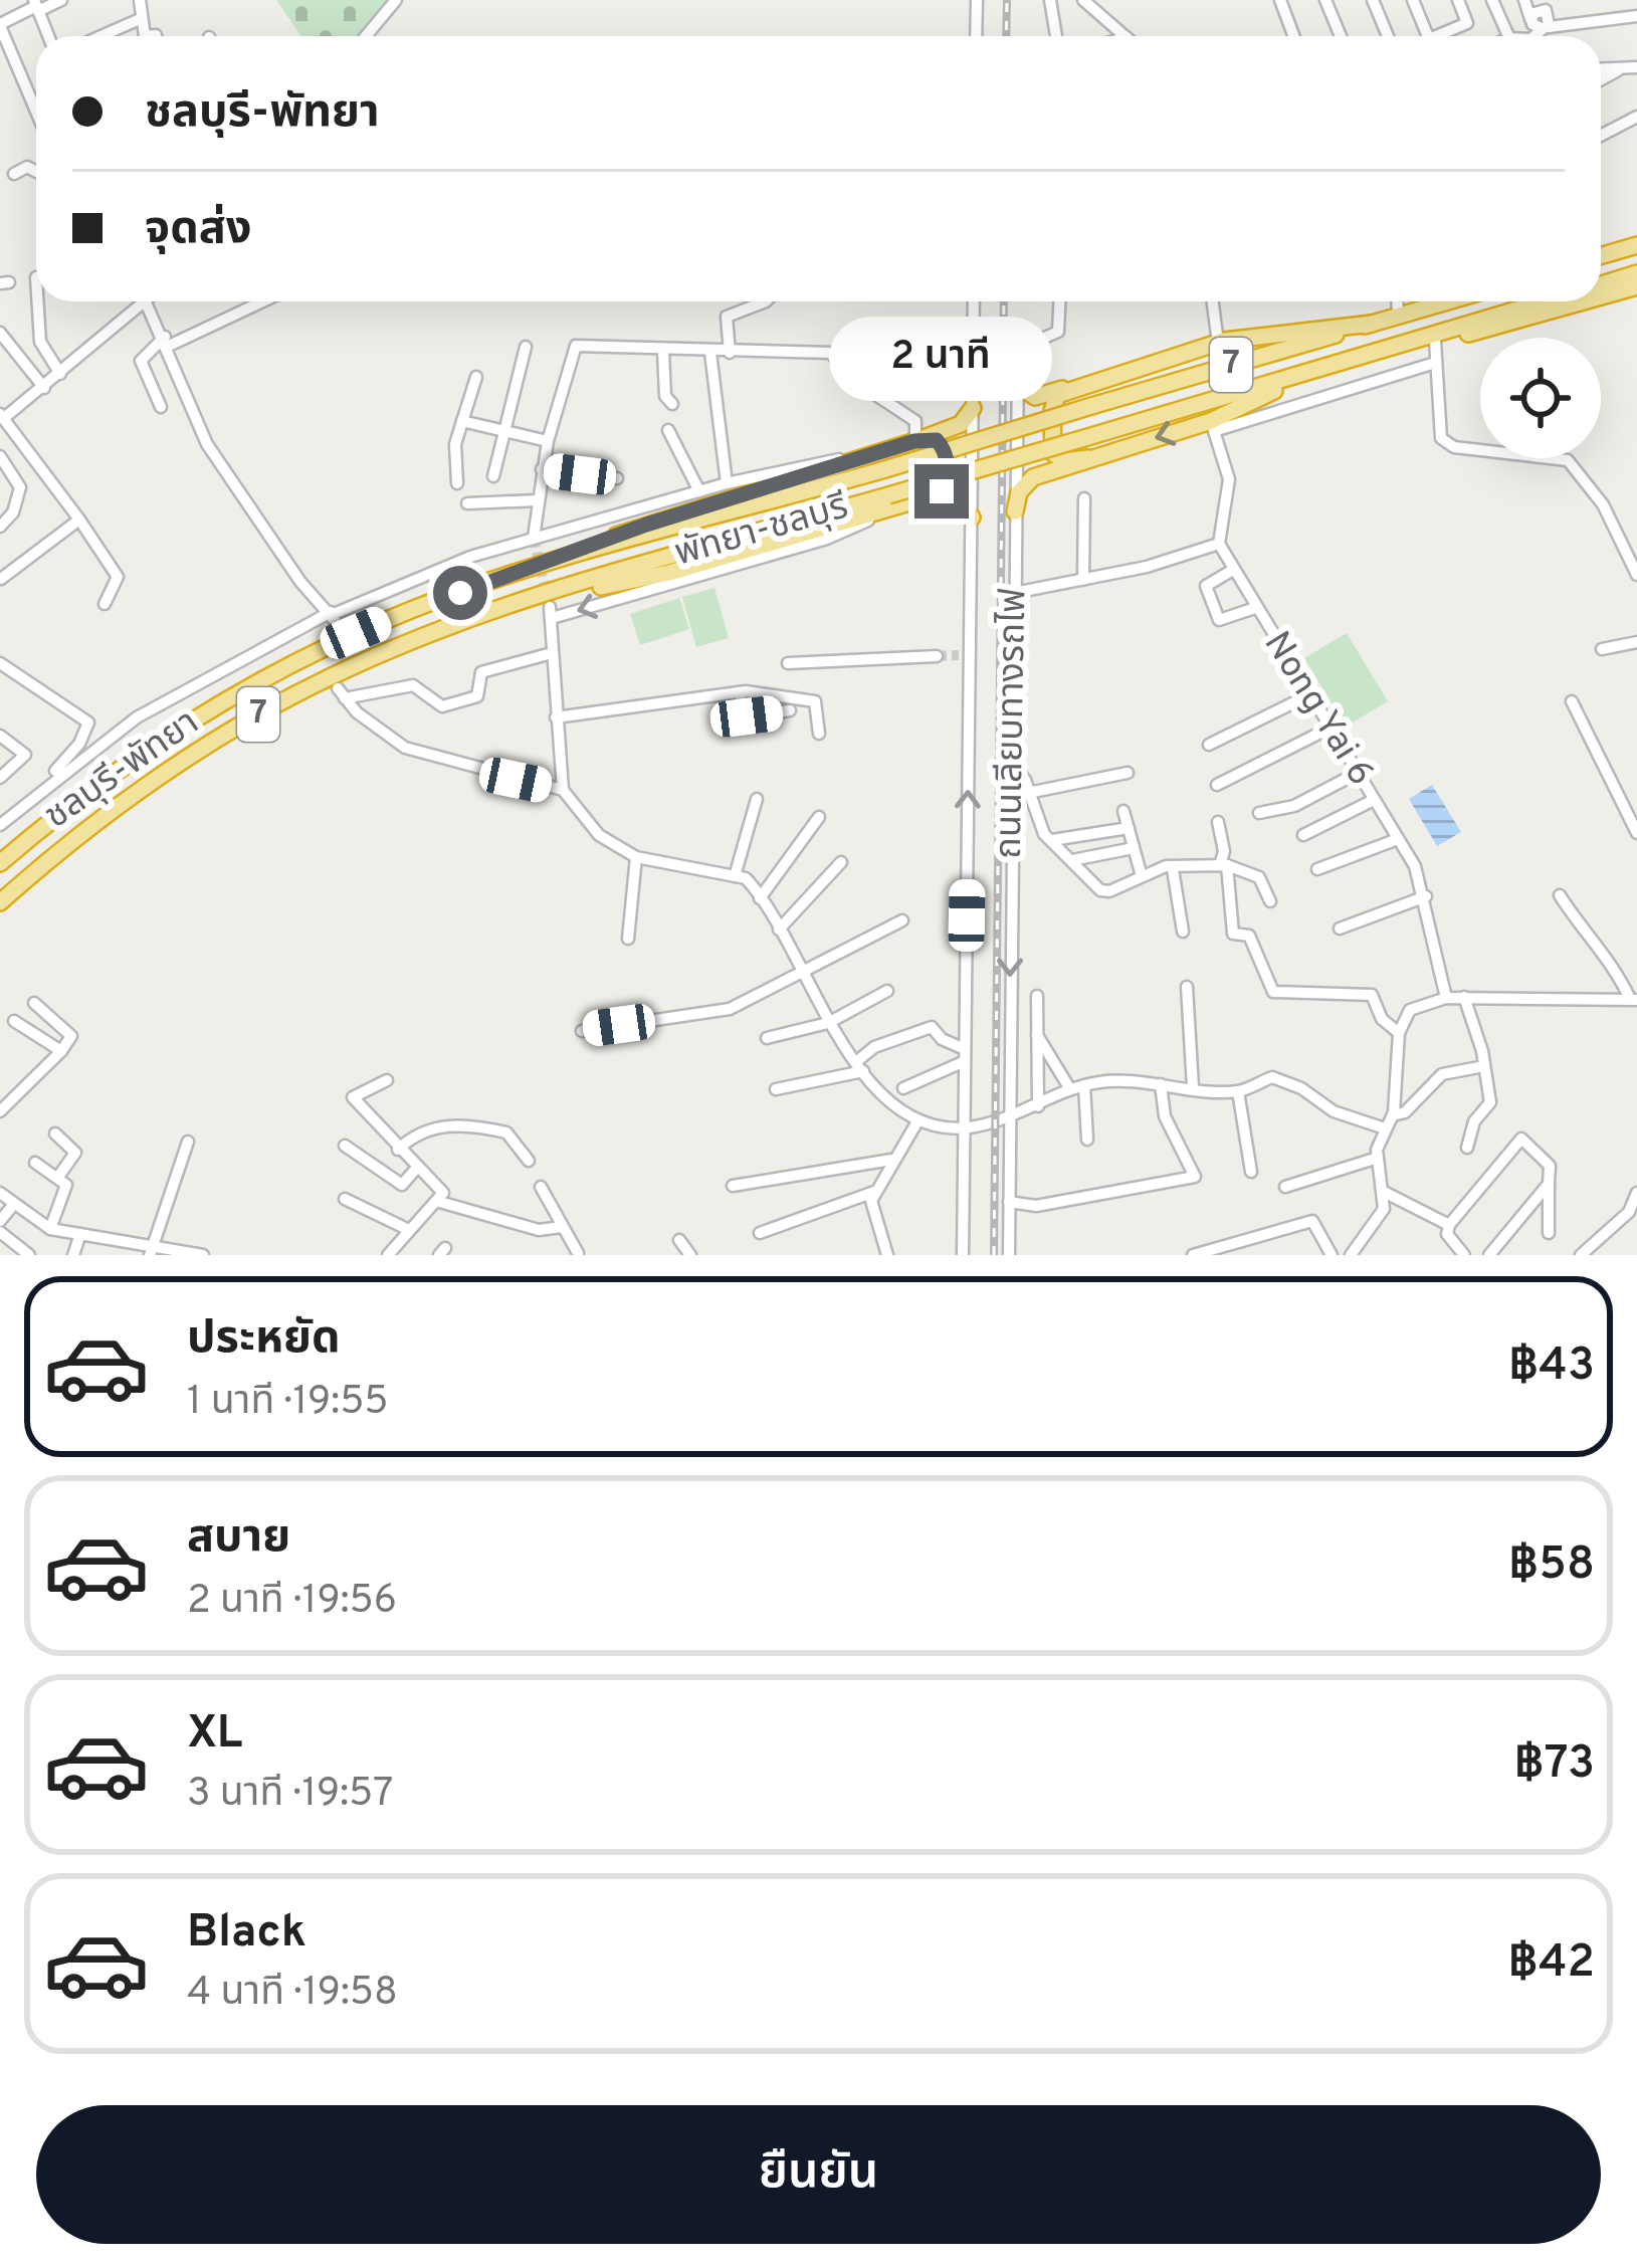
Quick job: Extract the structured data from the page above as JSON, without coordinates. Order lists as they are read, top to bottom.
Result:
{
  "streets": {
    "highway": ["7", "พัทยา-ชลบุรี", "ชลบุรี-พัทยา"],
    "street": ["Nong Yai 6", "ถนนเลียบทางรถไฟ"]
  },
  "page": {
    "banner": ["ชลบุรี-พัทยา", "จุดส่ง"],
    "bubble": "2 นาที",
    "list": [
      {
        "name": "ประหยัด",
        "note": "1 นาที · 19:55",
        "value": "฿43"
      },
      {
        "name": "สบาย",
        "note": "2 นาที · 19:56",
        "value": "฿58"
      },
      {
        "name": "XL",
        "note": "3 นาที · 19:57",
        "value": "฿73"
      },
      {
        "name": "Black",
        "note": "4 นาที · 19:58",
        "value": "฿42"
      }
    ],
    "buttons": "ยืนยัน"
  }
}
